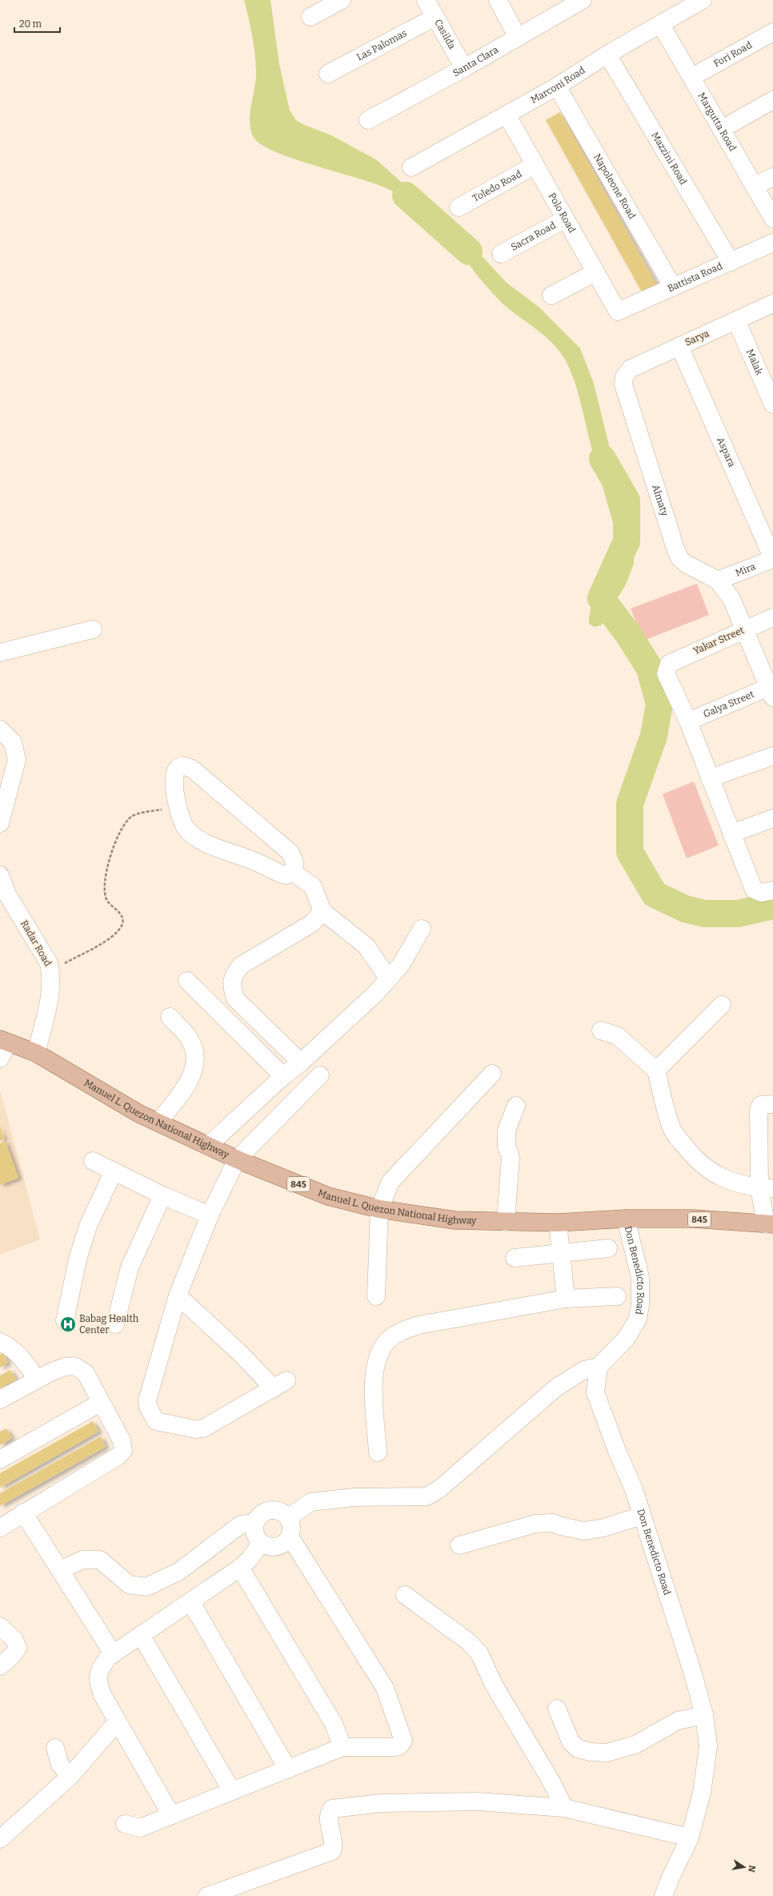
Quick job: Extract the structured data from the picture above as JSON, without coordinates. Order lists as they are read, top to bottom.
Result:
{
  "streets": {
    "main road": ["Manuel L. Quezon National Highway", "845"],
    "street": [
      "Casilda",
      "Las Palomas",
      "Fori Road",
      "Santa Clara",
      "Marconi Road",
      "Margutta Road",
      "Mazzini Road",
      "Napoleone Road",
      "Toledo Road",
      "Polo Road",
      "Sacra Road",
      "Battista Road",
      "Sarya",
      "Malak",
      "Aspara",
      "Almaty",
      "Mira",
      "Yakar Street",
      "Galya Street",
      "Radar Road",
      "Don Benedicto Road"
    ]
  },
  "crossings": [
    ["Casilda", "Las Palomas"],
    ["Casilda", "Santa Clara"],
    ["Fori Road", "Margutta Road"],
    ["Marconi Road", "Margutta Road"],
    ["Marconi Road", "Mazzini Road"],
    ["Marconi Road", "Napoleone Road"],
    ["Marconi Road", "Polo Road"],
    ["Mazzini Road", "Battista Road"],
    ["Napoleone Road", "Battista Road"],
    ["Toledo Road", "Polo Road"],
    ["Polo Road", "Sacra Road"],
    ["Polo Road", "Battista Road"],
    ["Sarya", "Malak"],
    ["Sarya", "Aspara"],
    ["Sarya", "Almaty"],
    ["Aspara", "Mira"],
    ["Almaty", "Mira"],
    ["Almaty", "Yakar Street"],
    ["Almaty", "Galya Street"],
    ["Yakar Street", "Galya Street"],
    ["Radar Road", "Manuel L. Quezon National Highway"],
    ["Manuel L. Quezon National Highway", "Don Benedicto Road"]
  ],
  "places": {
    "hospital": ["Babag Health Center"]
  },
  "scale_bar": "20 m",
  "north": "right"
}
